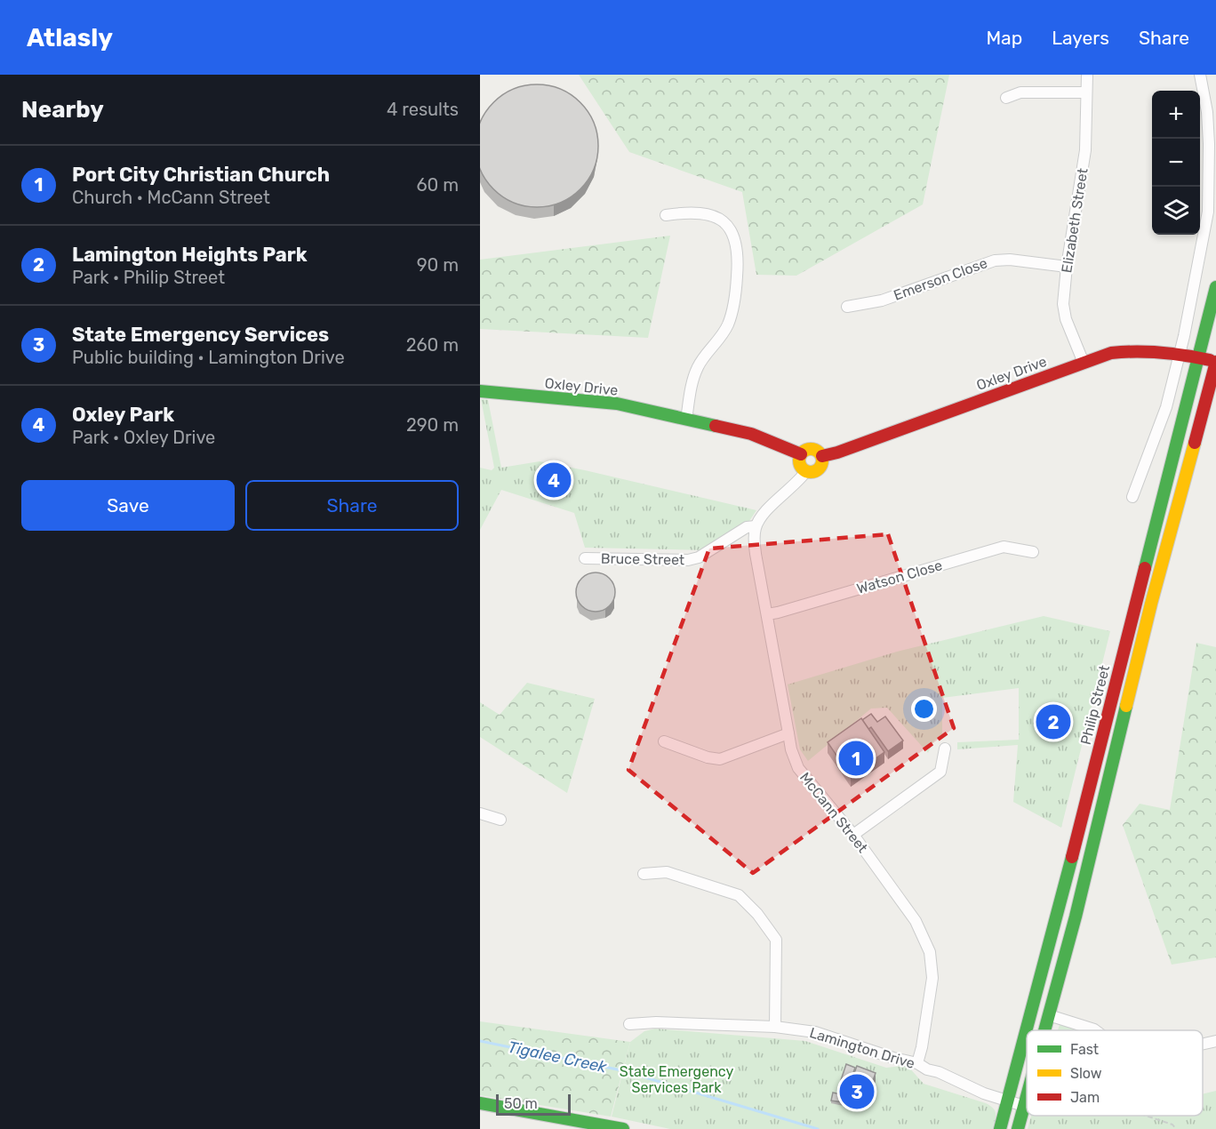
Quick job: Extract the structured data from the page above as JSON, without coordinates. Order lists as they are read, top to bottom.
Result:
{
  "streets": {
    "main road": ["Oxley Drive", "Philip Street"],
    "street": [
      "Elizabeth Street",
      "Emerson Close",
      "Bruce Street",
      "Watson Close",
      "McCann Street",
      "Lamington Drive"
    ]
  },
  "crossings": [
    ["Elizabeth Street", "Emerson Close"],
    ["Elizabeth Street", "Oxley Drive"],
    ["Oxley Drive", "Philip Street"],
    ["Bruce Street", "McCann Street"],
    ["Watson Close", "McCann Street"],
    ["Philip Street", "Lamington Drive"],
    ["McCann Street", "Lamington Drive"]
  ],
  "water": ["Tigalee Creek"],
  "parks": ["State Emergency Services Park"],
  "legend": ["Fast", "Slow", "Jam"],
  "scale_bar": "50 m",
  "page": {
    "header": "Atlasly",
    "nav": ["Map", "Layers", "Share"],
    "heading": ["Nearby", "4 results"],
    "map_buttons": ["+", "−"],
    "list": [
      {
        "mark": "1",
        "name": "Port City Christian Church",
        "note": "Church · McCann Street",
        "value": "60 m"
      },
      {
        "mark": "2",
        "name": "Lamington Heights Park",
        "note": "Park · Philip Street",
        "value": "90 m"
      },
      {
        "mark": "3",
        "name": "State Emergency Services",
        "note": "Public building · Lamington Drive",
        "value": "260 m"
      },
      {
        "mark": "4",
        "name": "Oxley Park",
        "note": "Park · Oxley Drive",
        "value": "290 m"
      }
    ],
    "pins": [
      "4",
      "2",
      "1",
      "3"
    ],
    "buttons": ["Save", "Share"],
    "scale": "50 m"
  }
}
